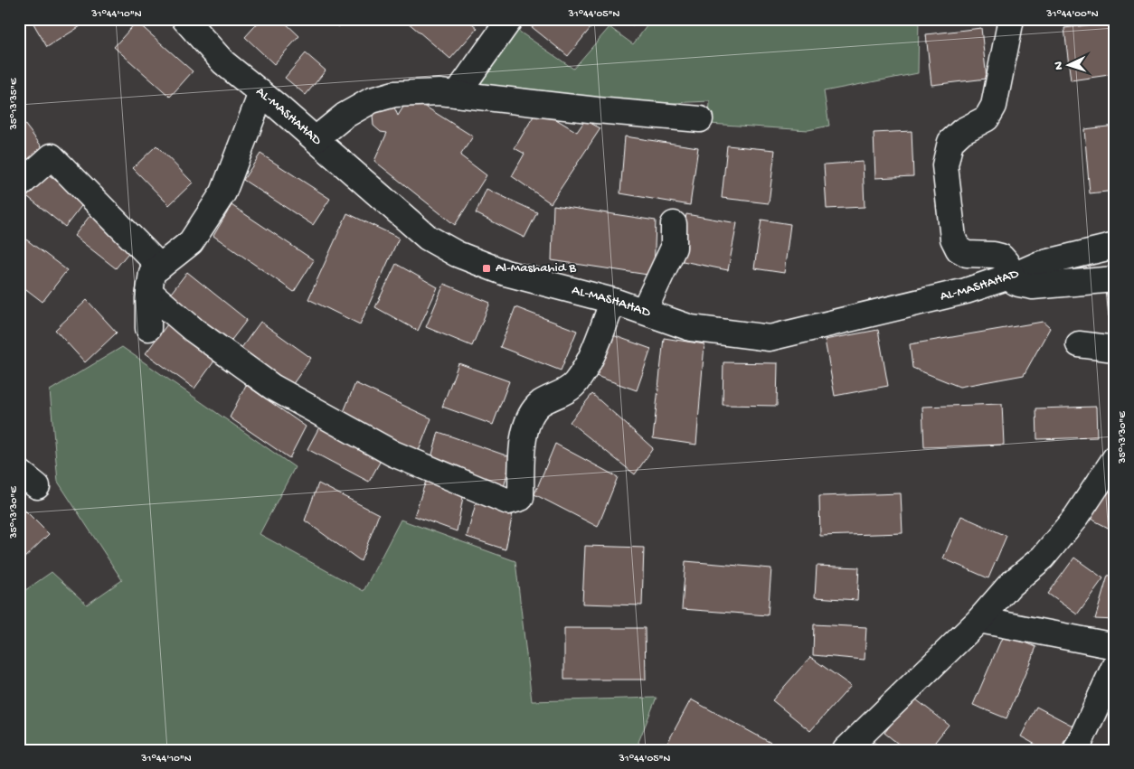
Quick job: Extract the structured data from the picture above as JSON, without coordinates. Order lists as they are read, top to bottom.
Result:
{
  "streets": {
    "street": ["AL-MASHAHAD"]
  },
  "places": {
    "transit": ["Al-Mashahid B"]
  },
  "north": "left",
  "coordinates": [
    "31°44'10\"N",
    "31°44'05\"N",
    "31°44'00\"N",
    "35°13'35\"E",
    "35°13'30\"E"
  ]
}
